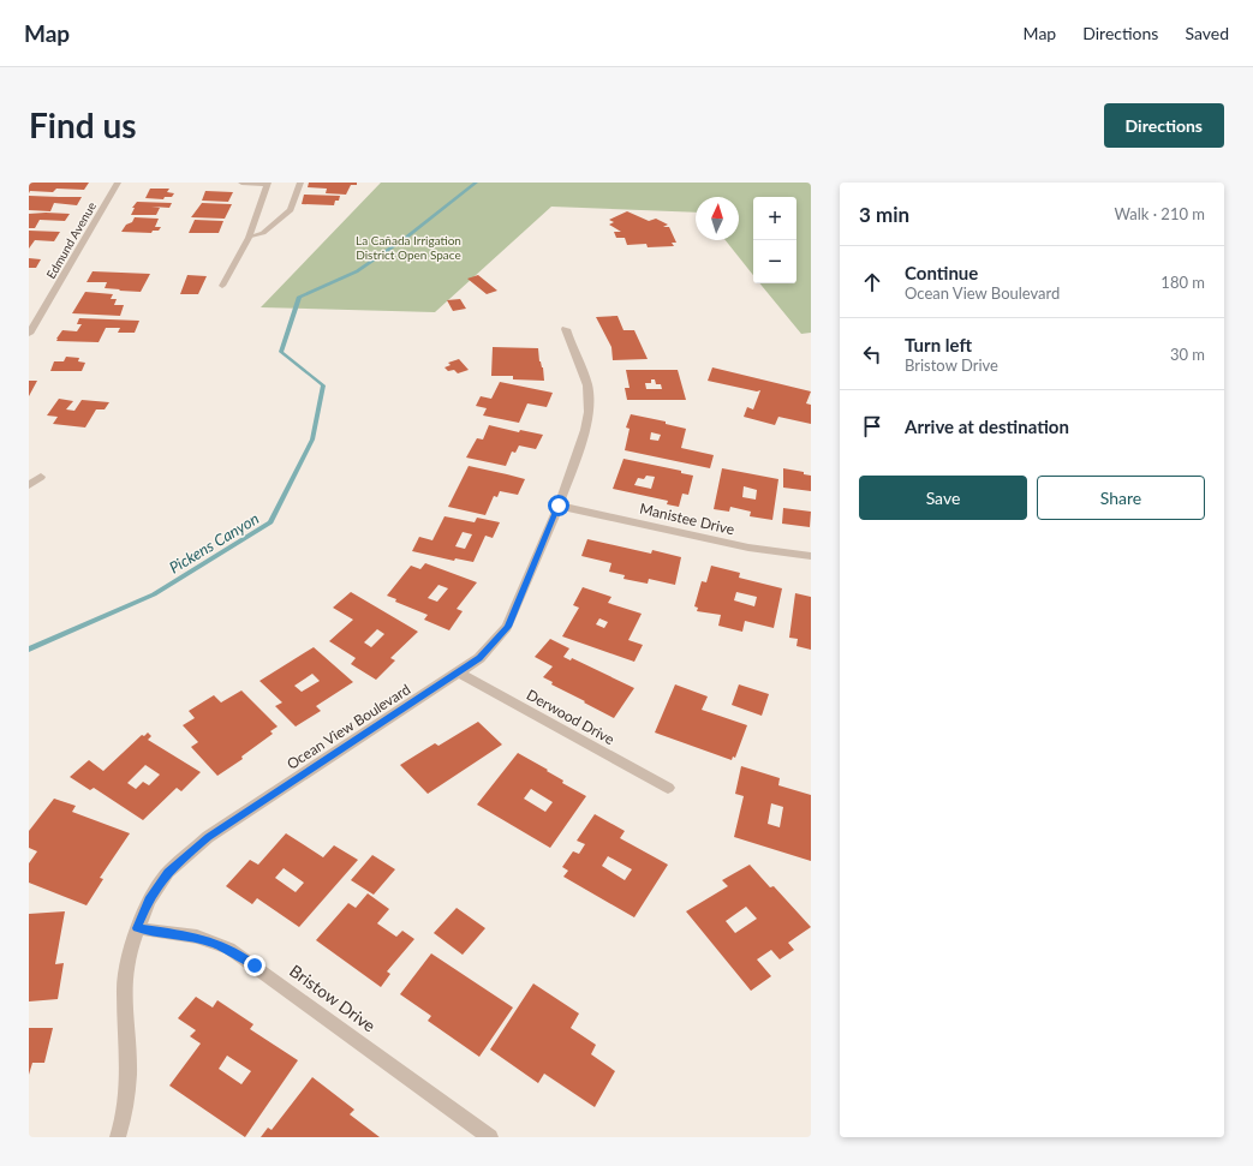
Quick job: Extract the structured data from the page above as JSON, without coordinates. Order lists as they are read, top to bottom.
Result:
{
  "streets": {
    "street": [
      "Edmund Avenue",
      "Manistee Drive",
      "Derwood Drive",
      "Ocean View Boulevard",
      "Bristow Drive"
    ]
  },
  "crossings": [
    ["Manistee Drive", "Ocean View Boulevard"],
    ["Derwood Drive", "Ocean View Boulevard"],
    ["Ocean View Boulevard", "Bristow Drive"]
  ],
  "water": ["Pickens Canyon"],
  "parks": ["La Cañada Irrigation District Open Space"],
  "north": "top",
  "page": {
    "header": "Map",
    "nav": ["Map", "Directions", "Saved"],
    "buttons": [
      "Directions",
      ["Save", "Share"]
    ],
    "title": "Find us",
    "heading": ["3 min", "Walk · 210 m"],
    "map_buttons": ["+", "−"],
    "list": [
      ["Continue", "Ocean View Boulevard", "180 m"],
      ["Turn left", "Bristow Drive", "30 m"],
      "Arrive at destination"
    ]
  }
}
